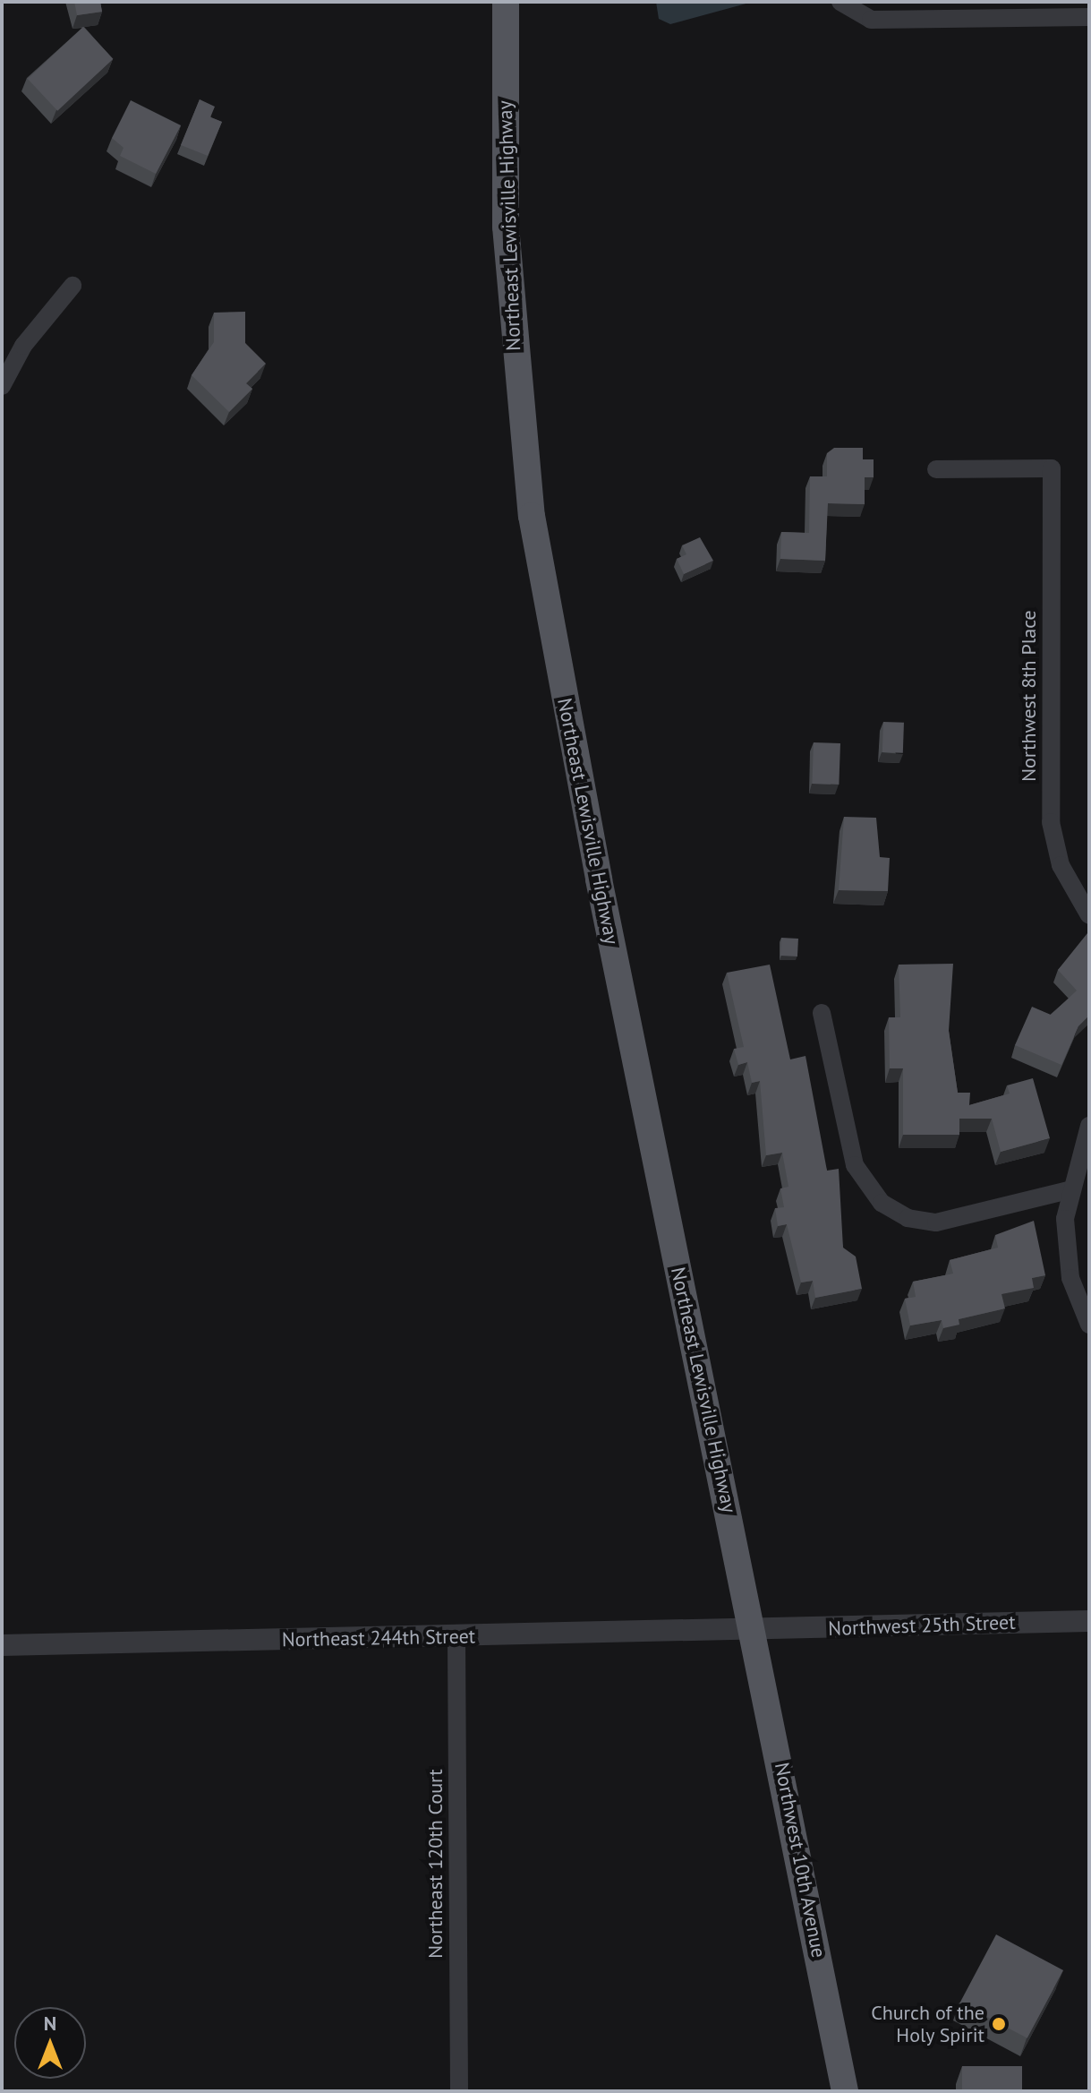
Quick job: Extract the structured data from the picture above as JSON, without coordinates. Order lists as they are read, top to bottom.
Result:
{
  "streets": {
    "main road": ["Northeast Lewisville Highway", "Northwest 10th Avenue"],
    "street": [
      "Northwest 8th Place",
      "Northwest 25th Street",
      "Northeast 244th Street",
      "Northeast 120th Court"
    ]
  },
  "crossings": [
    ["Northeast Lewisville Highway", "Northwest 25th Street"],
    ["Northeast Lewisville Highway", "Northeast 244th Street"],
    ["Northeast Lewisville Highway", "Northwest 10th Avenue"],
    ["Northwest 25th Street", "Northeast 244th Street"],
    ["Northwest 25th Street", "Northwest 10th Avenue"],
    ["Northeast 244th Street", "Northwest 10th Avenue"],
    ["Northeast 244th Street", "Northeast 120th Court"]
  ],
  "places": ["Church of the Holy Spirit"],
  "north": "top"
}
